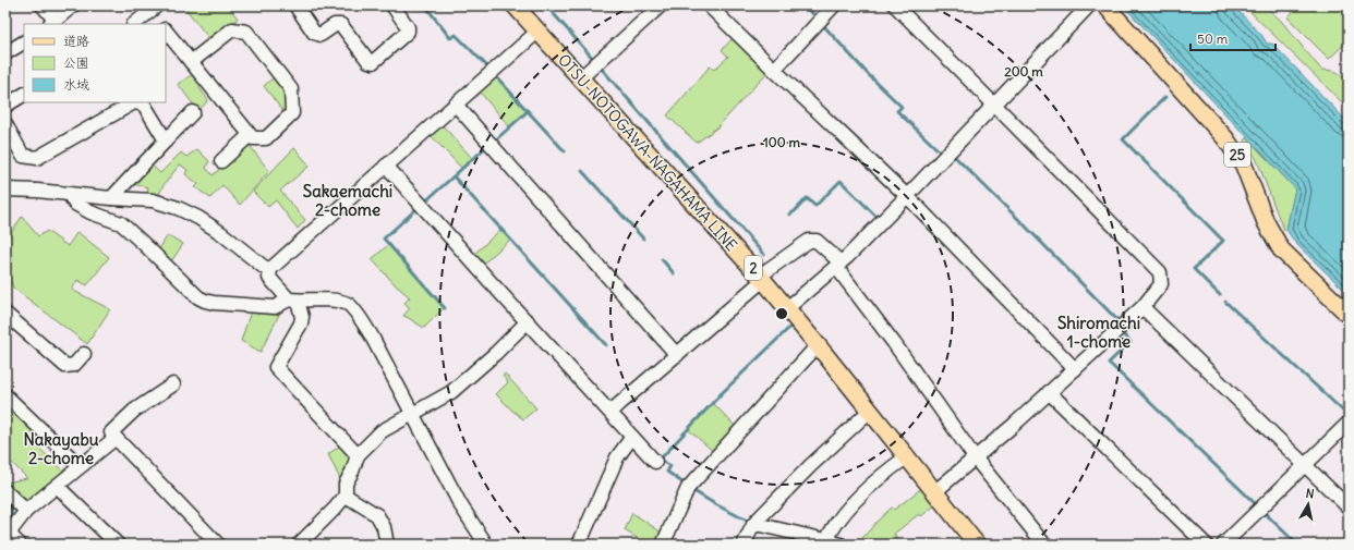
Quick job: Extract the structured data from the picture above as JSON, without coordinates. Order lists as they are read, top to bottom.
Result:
{
  "streets": {
    "main road": ["OTSU-NOTOGAWA-NAGAHAMA LINE", "25", "2"]
  },
  "districts": ["Sakaemachi 2-chome", "Shiromachi 1-chome", "Nakayabu 2-chome"],
  "legend": ["道路", "公園", "水域"],
  "scale_bar": "50 m",
  "north": "top",
  "rings": ["200 m", "100 m"]
}
